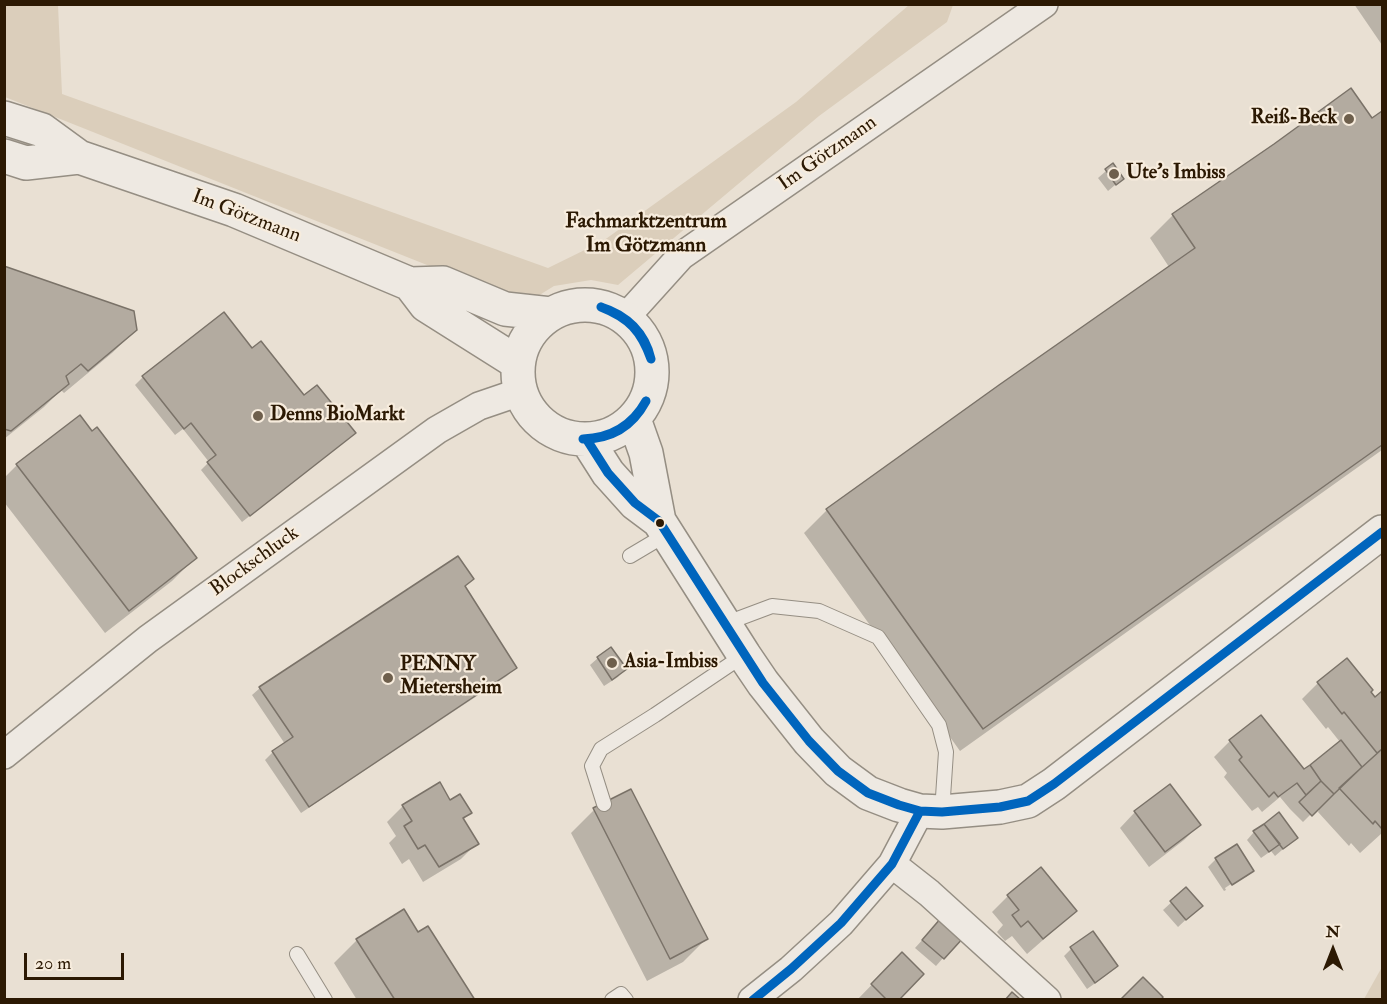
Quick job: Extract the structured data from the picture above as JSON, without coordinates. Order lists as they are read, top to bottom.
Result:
{
  "streets": {
    "street": ["Im Götzmann", "Blockschluck"]
  },
  "crossings": [
    ["Im Götzmann", "Blockschluck"]
  ],
  "districts": ["Fachmarktzentrum Im Götzmann"],
  "places": [
    "Reiß-Beck",
    "Ute's Imbiss",
    "Denns BioMarkt",
    "Asia-Imbiss",
    "PENNY Mietersheim"
  ],
  "scale_bar": "20 m",
  "north": "top"
}
